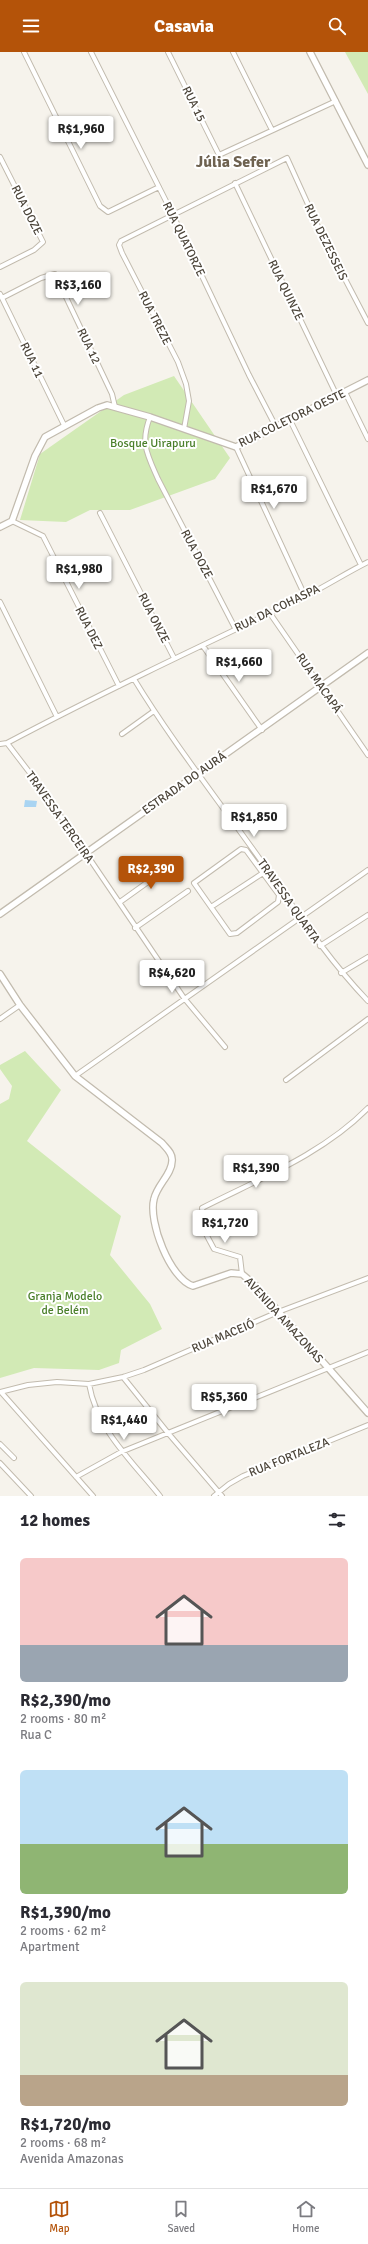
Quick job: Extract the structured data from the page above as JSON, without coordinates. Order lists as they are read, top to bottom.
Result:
{
  "streets": {
    "street": [
      "RUA 15",
      "RUA DOZE",
      "RUA QUATORZE",
      "RUA DEZESSEIS",
      "RUA QUINZE",
      "RUA TREZE",
      "RUA 12",
      "RUA 11",
      "RUA COLETORA OESTE",
      "RUA DA COHASPA",
      "RUA ONZE",
      "RUA DEZ",
      "RUA MACAPÁ",
      "ESTRADA DO AURÁ",
      "TRAVESSA TERCEIRA",
      "TRAVESSA QUARTA",
      "AVENIDA AMAZONAS",
      "RUA MACEIÓ",
      "RUA FORTALEZA"
    ]
  },
  "crossings": [
    ["RUA DOZE", "RUA COLETORA OESTE"],
    ["RUA DOZE", "RUA DA COHASPA"],
    ["RUA QUATORZE", "RUA TREZE"],
    ["RUA QUATORZE", "RUA COLETORA OESTE"],
    ["RUA DEZESSEIS", "RUA QUINZE"],
    ["RUA QUINZE", "RUA COLETORA OESTE"],
    ["RUA TREZE", "RUA COLETORA OESTE"],
    ["RUA 12", "RUA 11"],
    ["RUA 12", "RUA COLETORA OESTE"],
    ["RUA 11", "RUA COLETORA OESTE"],
    ["RUA COLETORA OESTE", "RUA DEZ"],
    ["RUA DA COHASPA", "RUA ONZE"],
    ["RUA DA COHASPA", "RUA DEZ"],
    ["RUA DA COHASPA", "RUA MACAPÁ"],
    ["RUA DA COHASPA", "TRAVESSA TERCEIRA"],
    ["RUA DA COHASPA", "TRAVESSA QUARTA"],
    ["RUA MACAPÁ", "ESTRADA DO AURÁ"],
    ["ESTRADA DO AURÁ", "TRAVESSA TERCEIRA"],
    ["ESTRADA DO AURÁ", "TRAVESSA QUARTA"],
    ["AVENIDA AMAZONAS", "RUA MACEIÓ"]
  ],
  "districts": ["Júlia Sefer"],
  "parks": ["Bosque Uirapuru", "Granja Modelo de Belém"],
  "page": {
    "header": "Casavia",
    "price": [
      "R$1,960",
      "R$3,160",
      "R$1,670",
      "R$1,980",
      "R$1,660",
      "R$1,850",
      "R$2,390",
      "R$4,620",
      "R$1,390",
      "R$1,720",
      "R$5,360",
      "R$1,440"
    ],
    "heading": "12 homes",
    "list": [
      {
        "name": "R$2,390/mo",
        "note": "2 rooms · 80 m² · Rua C"
      },
      {
        "name": "R$1,390/mo",
        "note": "2 rooms · 62 m² · Apartment"
      },
      {
        "name": "R$1,720/mo",
        "note": "2 rooms · 68 m² · Avenida Amazonas"
      }
    ],
    "tabs": ["Map", "Saved", "Home"]
  }
}
